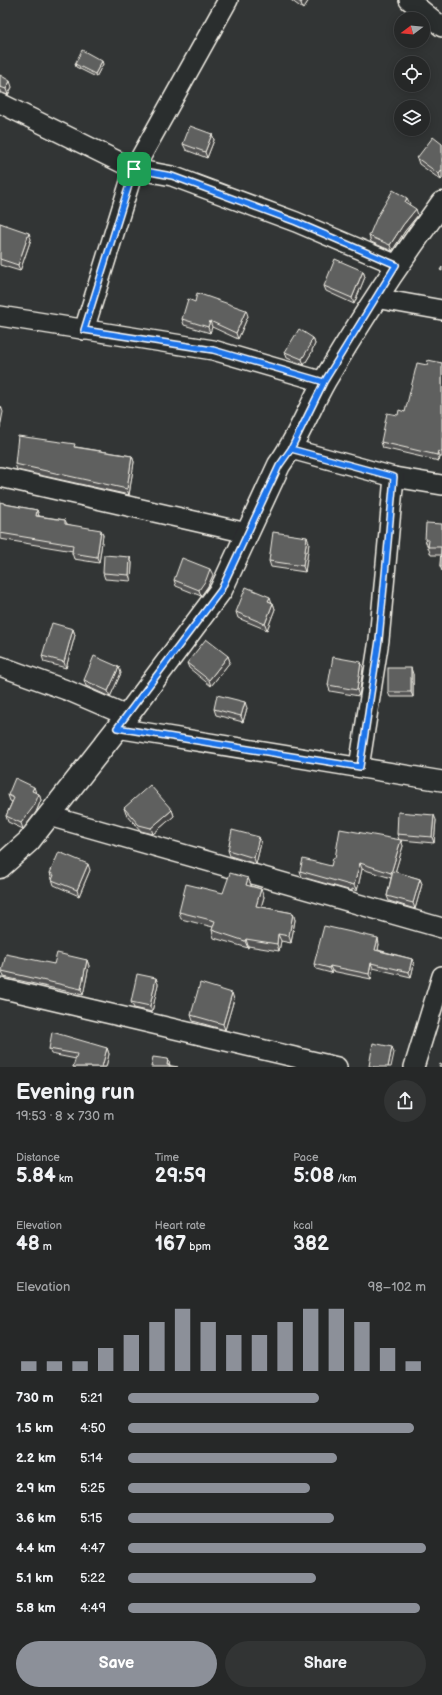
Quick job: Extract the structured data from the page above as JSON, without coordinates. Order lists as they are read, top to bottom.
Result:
{
  "north": "left",
  "page": {
    "heading": ["Evening run", "19:53 · 8 × 730 m"],
    "stats": [
      ["Distance", "5.84 km"],
      ["Time", "29:59"],
      ["Pace", "5:08 /km"],
      ["Elevation", "48 m"],
      ["Heart rate", "167 bpm"],
      ["kcal", "382"]
    ],
    "chart": ["Elevation", "98–102 m"],
    "list": [
      {
        "name": "730 m",
        "note": "5:21"
      },
      {
        "name": "1.5 km",
        "note": "4:50"
      },
      {
        "name": "2.2 km",
        "note": "5:14"
      },
      {
        "name": "2.9 km",
        "note": "5:25"
      },
      {
        "name": "3.6 km",
        "note": "5:15"
      },
      {
        "name": "4.4 km",
        "note": "4:47"
      },
      {
        "name": "5.1 km",
        "note": "5:22"
      },
      {
        "name": "5.8 km",
        "note": "4:49"
      }
    ],
    "buttons": ["Save", "Share"]
  }
}
